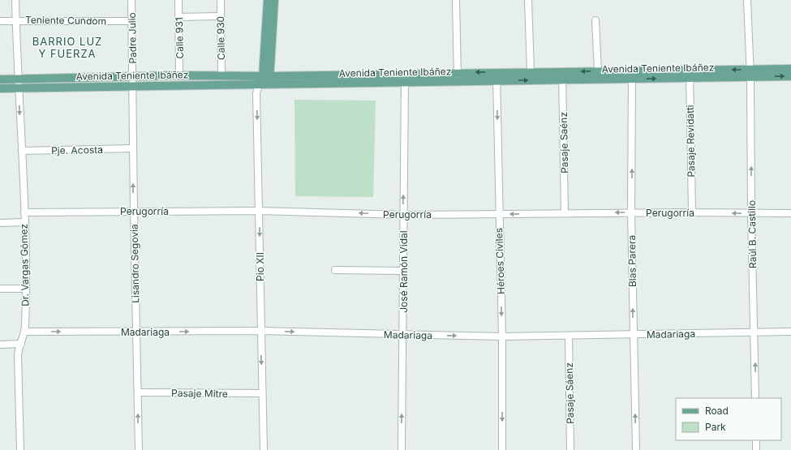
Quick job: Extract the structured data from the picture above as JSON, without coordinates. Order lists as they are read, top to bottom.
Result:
{
  "streets": {
    "main road": ["Avenida Teniente Ibáñez"],
    "street": [
      "Teniente Cundom",
      "Padre Julio",
      "Calle 931",
      "Calle 930",
      "Pasaje Revidatti",
      "Pasaje Saénz",
      "Pje. Acosta",
      "Perugorría",
      "Raúl B. Castillo",
      "Héroes Civiles",
      "Blas Parera",
      "Lisandro Segovia",
      "Dr. Vargas Gómez",
      "Pio XII",
      "José Ramón Vidal",
      "Madariaga",
      "Pasaje Mitre",
      "Pasaje Sáenz"
    ]
  },
  "crossings": [
    ["Teniente Cundom", "Padre Julio"],
    ["Teniente Cundom", "Dr. Vargas Gómez"],
    ["Padre Julio", "Avenida Teniente Ibáñez"],
    ["Padre Julio", "Lisandro Segovia"],
    ["Calle 931", "Avenida Teniente Ibáñez"],
    ["Calle 930", "Avenida Teniente Ibáñez"],
    ["Avenida Teniente Ibáñez", "Pasaje Revidatti"],
    ["Avenida Teniente Ibáñez", "Pasaje Saénz"],
    ["Avenida Teniente Ibáñez", "Raúl B. Castillo"],
    ["Avenida Teniente Ibáñez", "Héroes Civiles"],
    ["Avenida Teniente Ibáñez", "Blas Parera"],
    ["Avenida Teniente Ibáñez", "Lisandro Segovia"],
    ["Avenida Teniente Ibáñez", "Dr. Vargas Gómez"],
    ["Avenida Teniente Ibáñez", "Pio XII"],
    ["Avenida Teniente Ibáñez", "José Ramón Vidal"],
    ["Pasaje Revidatti", "Perugorría"],
    ["Pasaje Saénz", "Perugorría"],
    ["Pje. Acosta", "Lisandro Segovia"],
    ["Pje. Acosta", "Dr. Vargas Gómez"],
    ["Perugorría", "Raúl B. Castillo"],
    ["Perugorría", "Héroes Civiles"],
    ["Perugorría", "Blas Parera"],
    ["Perugorría", "Lisandro Segovia"],
    ["Perugorría", "Dr. Vargas Gómez"],
    ["Perugorría", "Pio XII"],
    ["Perugorría", "José Ramón Vidal"],
    ["Raúl B. Castillo", "Madariaga"],
    ["Héroes Civiles", "Madariaga"],
    ["Blas Parera", "Madariaga"],
    ["Lisandro Segovia", "Madariaga"],
    ["Lisandro Segovia", "Pasaje Mitre"],
    ["Dr. Vargas Gómez", "Madariaga"],
    ["Pio XII", "Madariaga"],
    ["Pio XII", "Pasaje Mitre"],
    ["José Ramón Vidal", "Madariaga"],
    ["Madariaga", "Pasaje Sáenz"]
  ],
  "one_way": [
    "Perugorría",
    "Raúl B. Castillo",
    "Héroes Civiles",
    "Blas Parera",
    "Pio XII",
    "José Ramón Vidal",
    "Madariaga"
  ],
  "districts": ["BARRIO LUZ Y FUERZA"],
  "legend": ["Road", "Park"]
}
